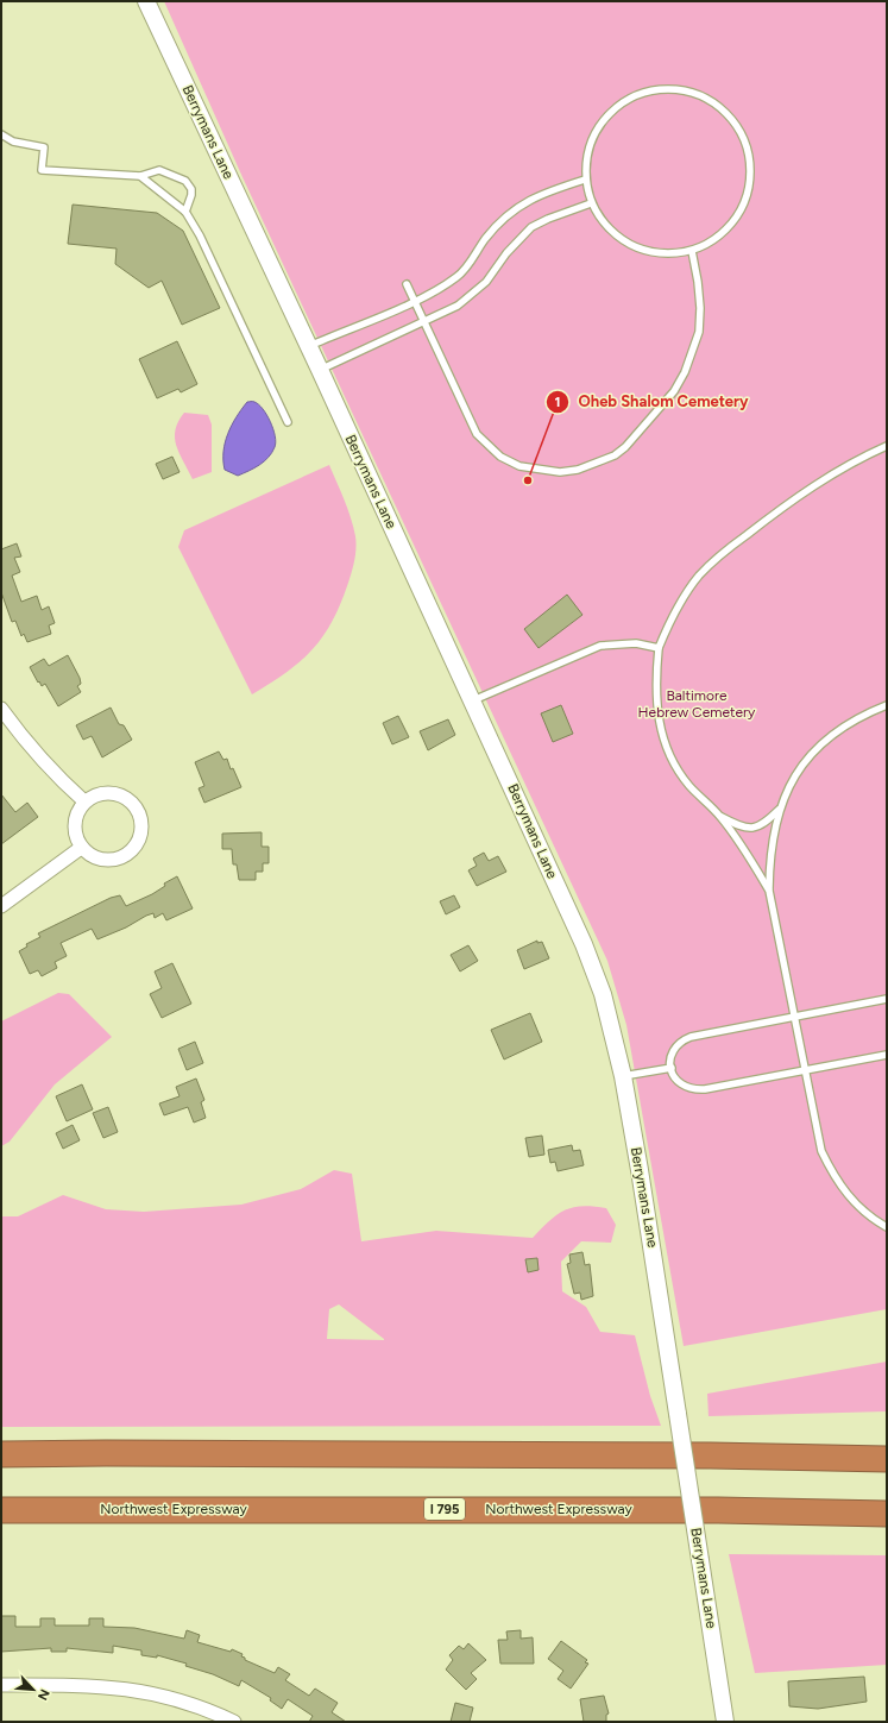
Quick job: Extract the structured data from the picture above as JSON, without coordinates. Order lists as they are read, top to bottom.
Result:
{
  "streets": {
    "highway": ["Northwest Expressway", "I 795"],
    "street": ["Berrymans Lane"]
  },
  "parks": ["Baltimore Hebrew Cemetery"],
  "places": ["Oheb Shalom Cemetery"],
  "north": "bottom right"
}
